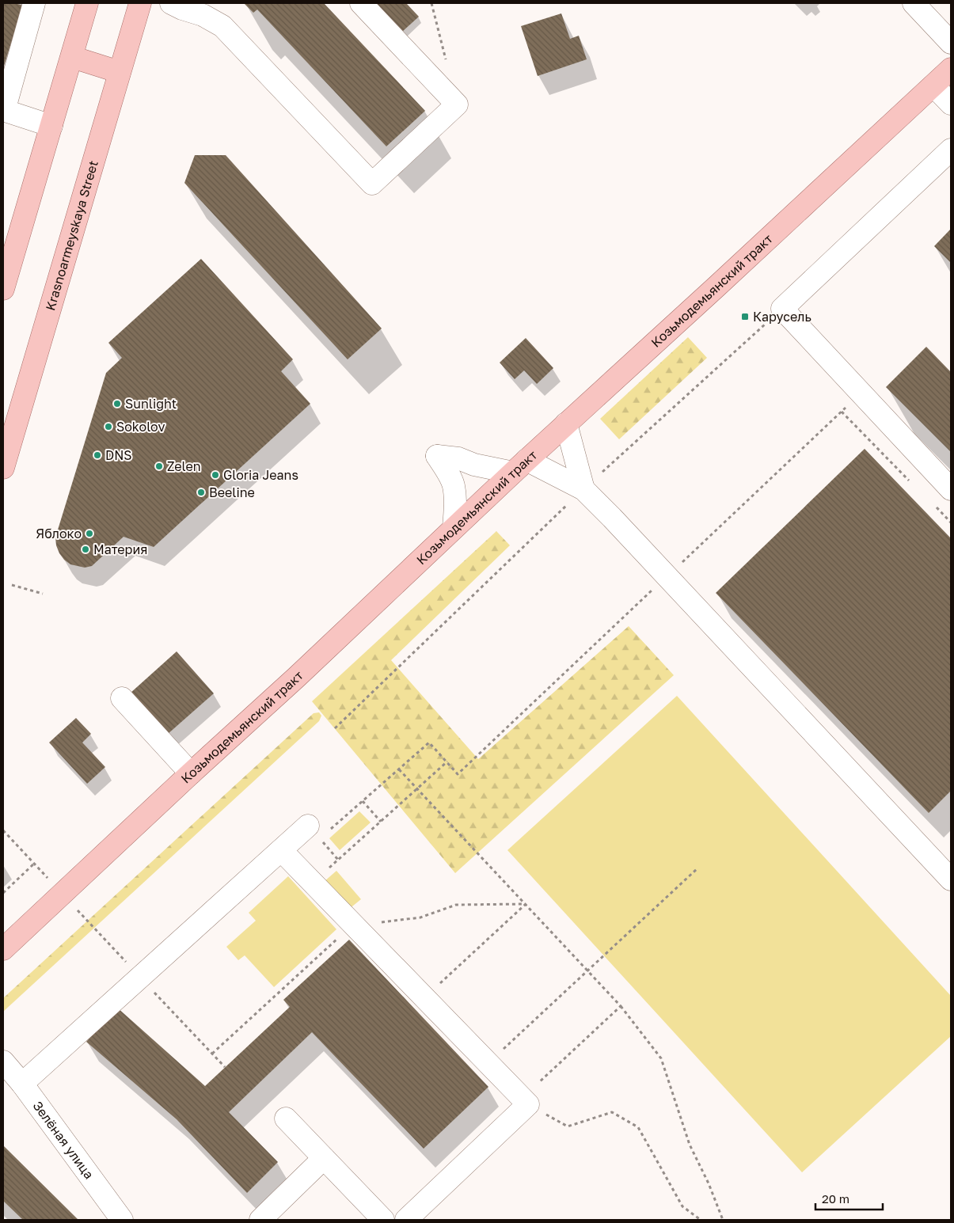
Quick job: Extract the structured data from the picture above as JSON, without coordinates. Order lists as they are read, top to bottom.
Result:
{
  "streets": {
    "main road": ["Krasnoarmeyskaya Street", "Козьмодемьянский тракт"],
    "street": ["Зелёная улица"]
  },
  "places": {
    "transit": ["Карусель"],
    "other": [
      "Sunlight",
      "Sokolov",
      "DNS",
      "Zelen",
      "Gloria Jeans",
      "Beeline",
      "Яблоко",
      "Материя"
    ]
  },
  "scale_bar": "20 m"
}
